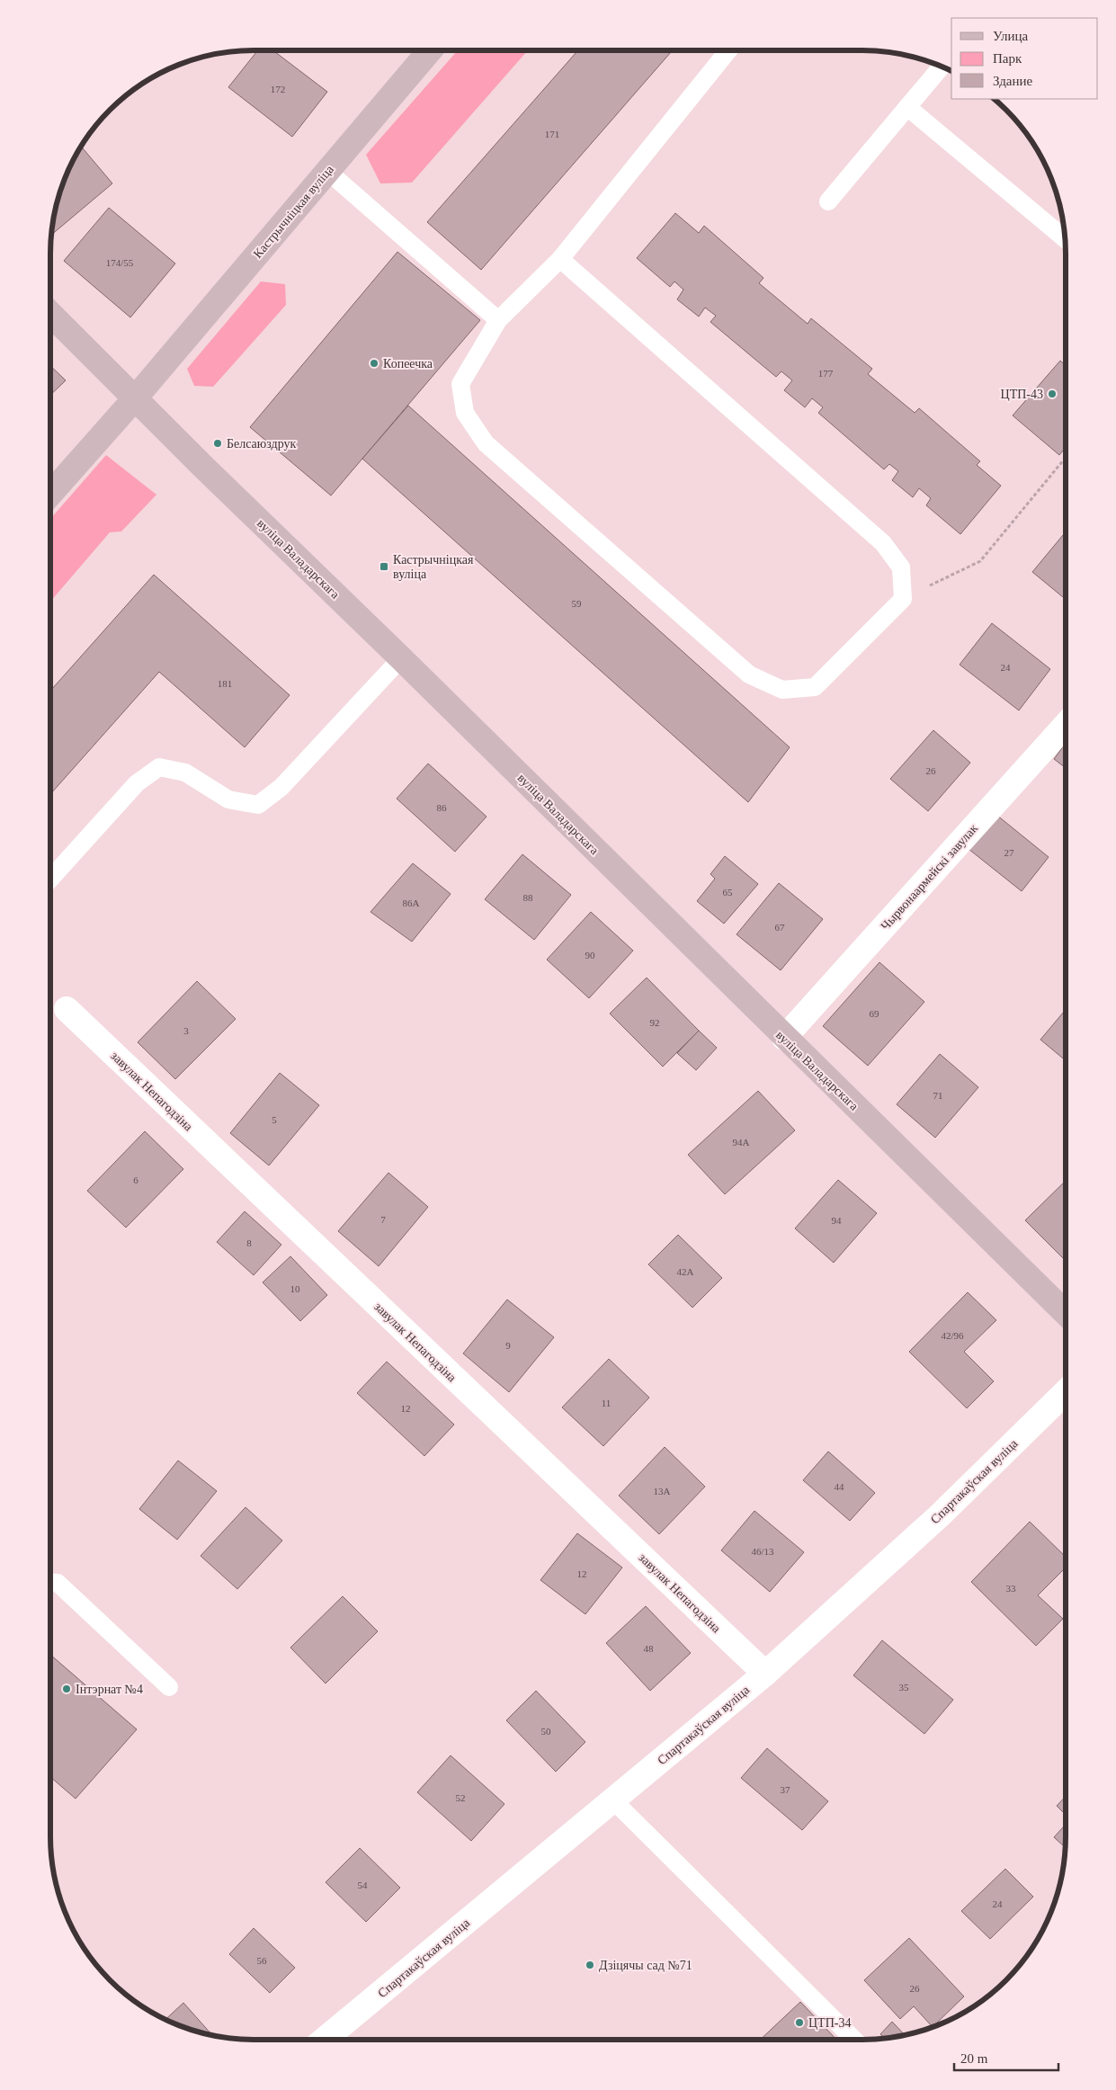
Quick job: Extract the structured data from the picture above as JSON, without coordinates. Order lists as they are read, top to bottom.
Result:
{
  "streets": {
    "main road": ["Кастрычніцкая вуліца", "вуліца Валадарскага"],
    "street": ["Чырвонаармейскі завулак", "завулак Непагодзіна", "Спартакаўская вуліца"]
  },
  "crossings": [
    ["Кастрычніцкая вуліца", "вуліца Валадарскага"],
    ["вуліца Валадарскага", "Чырвонаармейскі завулак"],
    ["завулак Непагодзіна", "Спартакаўская вуліца"]
  ],
  "places": {
    "other": [
      "Копеечка",
      "ЦТП-43",
      "Белсаюздрук",
      "Інтэрнат №4",
      "Дзіцячы сад №71",
      "ЦТП-34"
    ],
    "transit": ["Кастрычніцкая вуліца"]
  },
  "house_numbers": [
    "172",
    "171",
    "174/55",
    "177",
    "59",
    "24",
    "181",
    "26",
    "86",
    "27",
    "65",
    "88",
    "86А",
    "67",
    "90",
    "69",
    "92",
    "3",
    "71",
    "5",
    "94А",
    "6",
    "7",
    "94",
    "8",
    "42А",
    "10",
    "42/96",
    "9",
    "11",
    "12",
    "44",
    "13А",
    "46/13",
    "12",
    "33",
    "48",
    "35",
    "50",
    "37",
    "52",
    "54",
    "24",
    "56",
    "26"
  ],
  "legend": ["Улица", "Парк", "Здание"],
  "scale_bar": "20 m"
}
